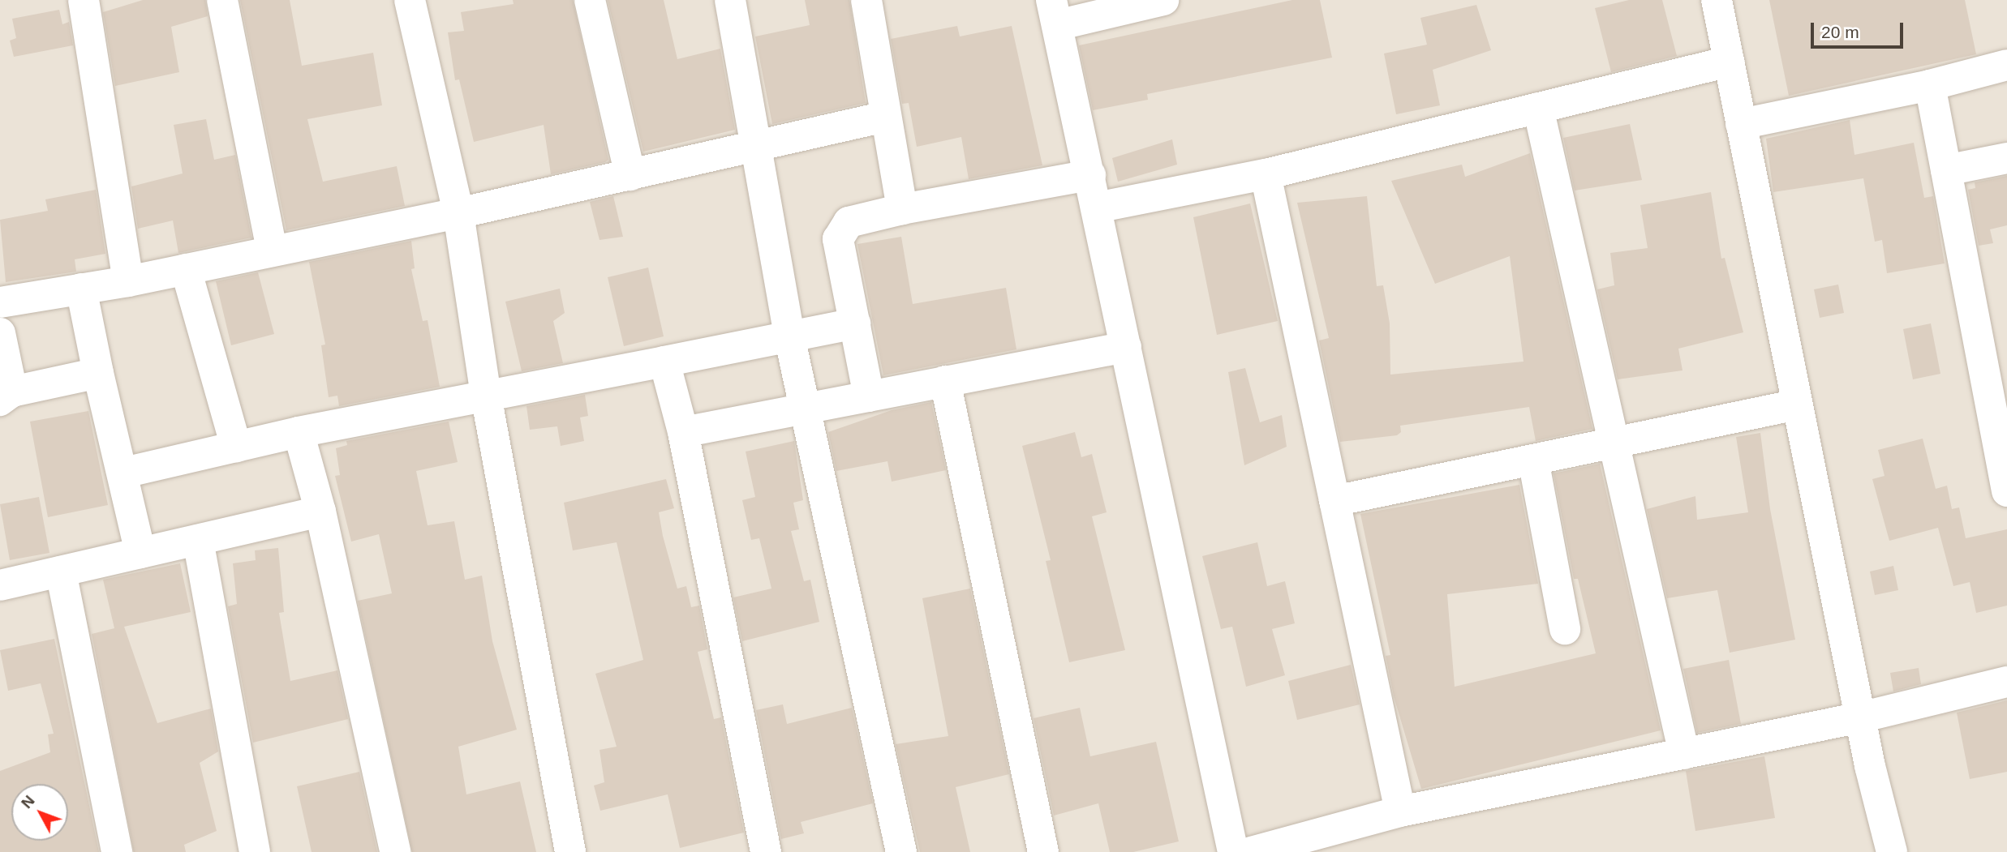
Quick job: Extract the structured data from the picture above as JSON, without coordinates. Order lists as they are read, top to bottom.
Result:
{
  "scale_bar": "20 m",
  "north": "top left"
}
